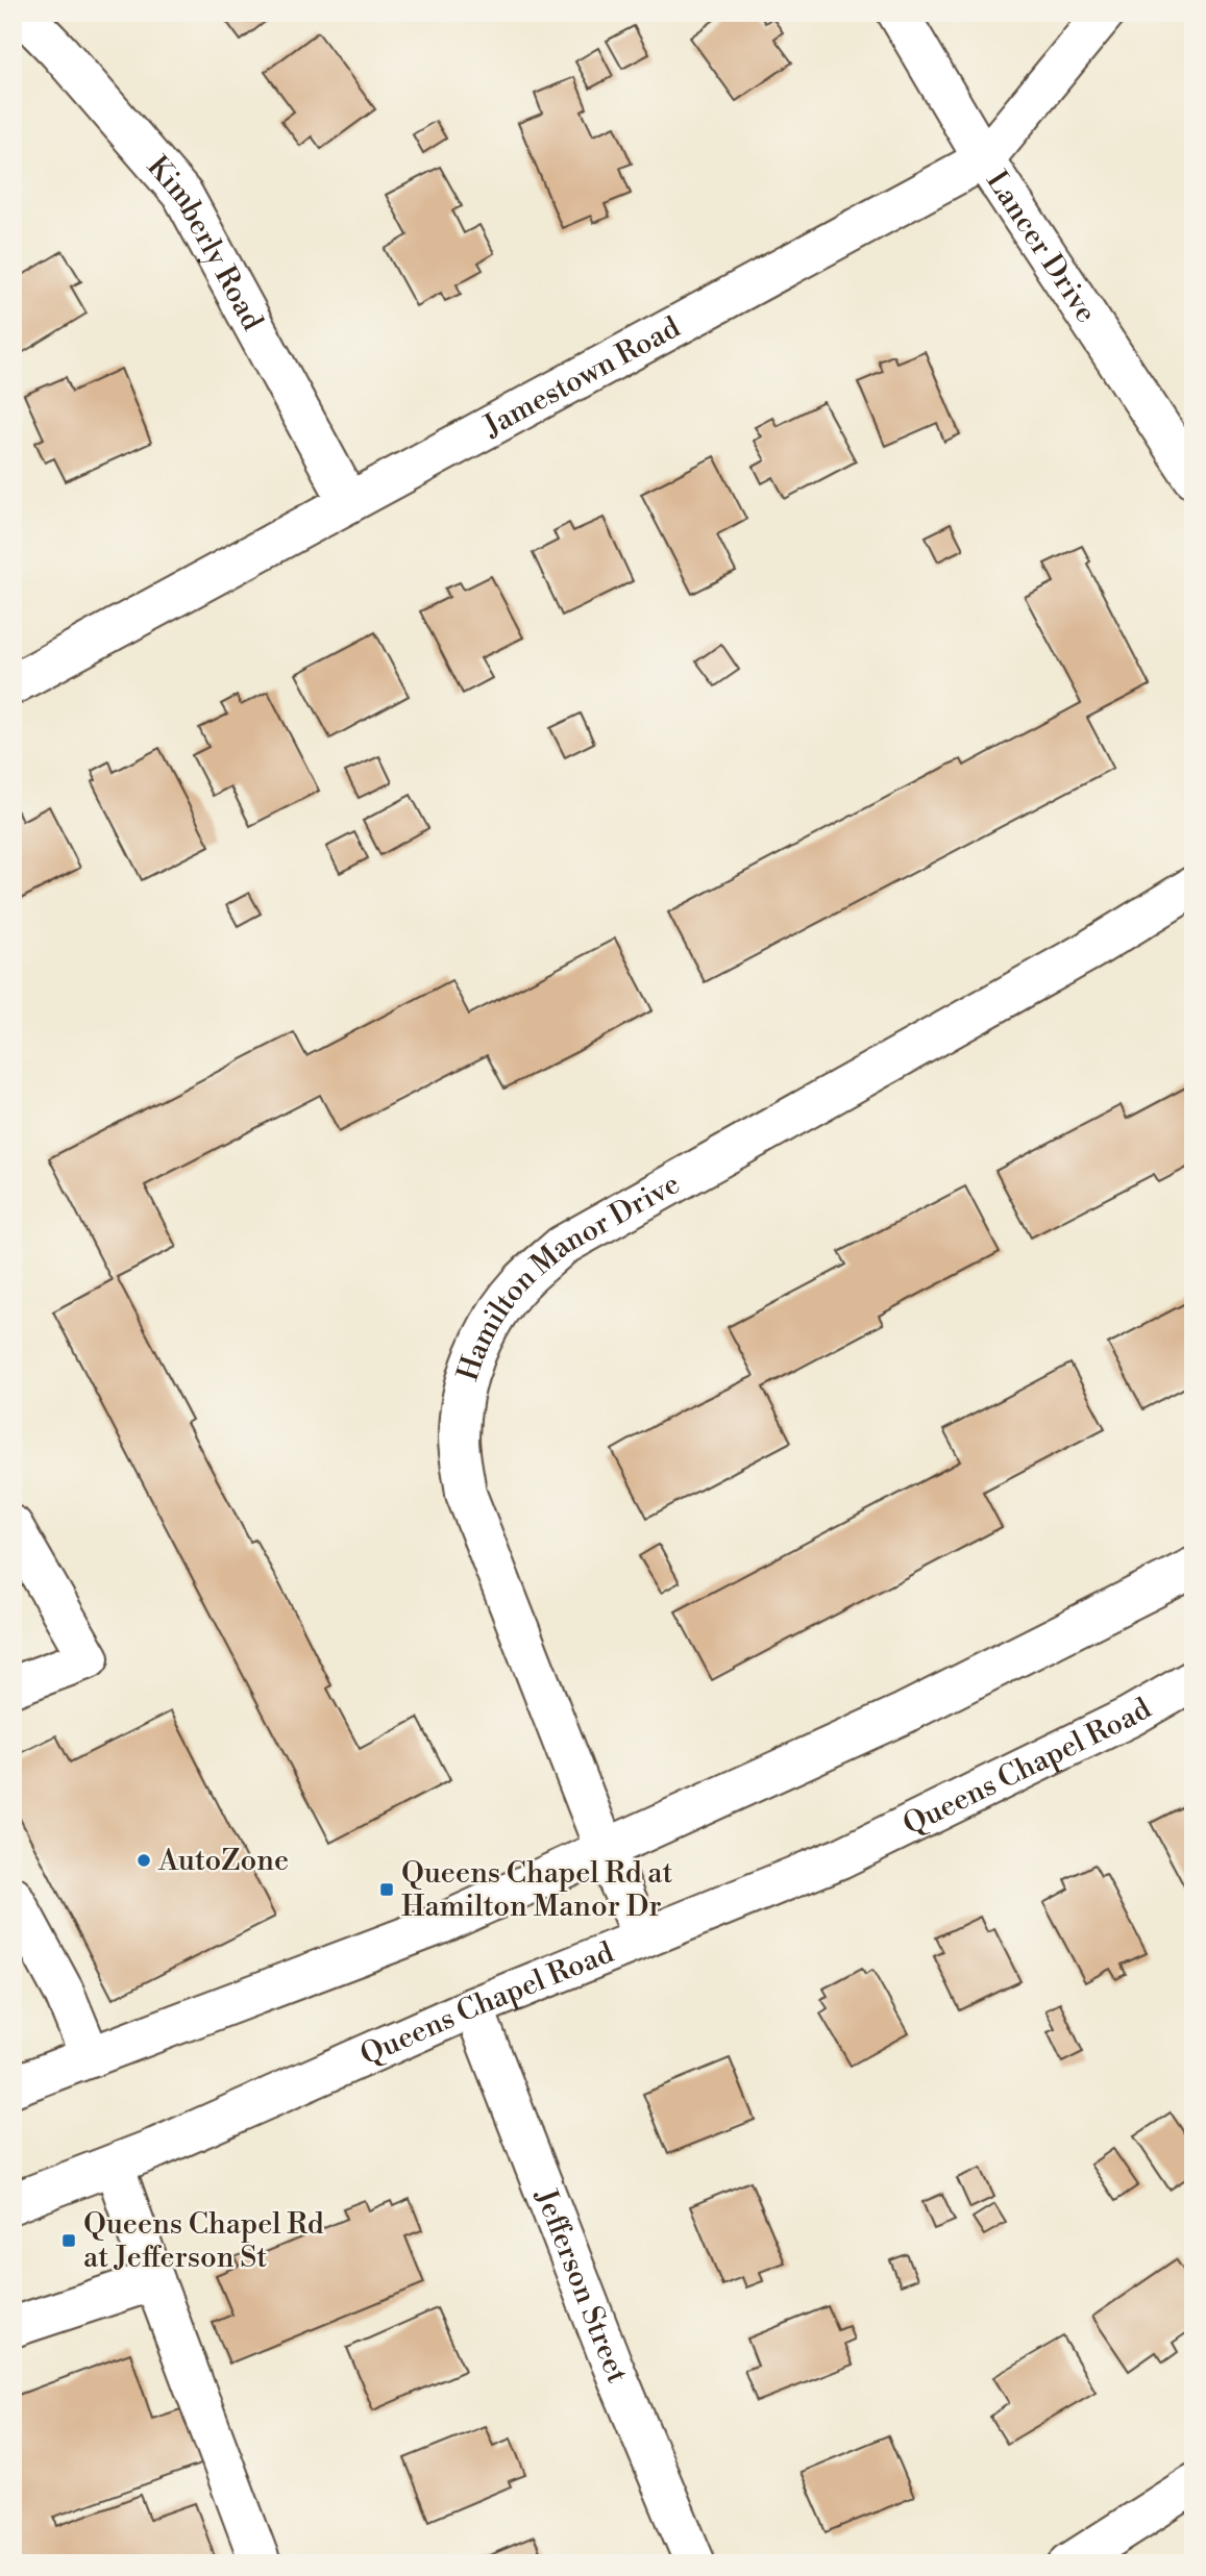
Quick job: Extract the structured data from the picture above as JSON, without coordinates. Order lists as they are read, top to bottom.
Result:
{
  "streets": {
    "street": [
      "Kimberly Road",
      "Lancer Drive",
      "Jamestown Road",
      "Hamilton Manor Drive",
      "Queens Chapel Road",
      "Jefferson Street"
    ]
  },
  "crossings": [
    ["Kimberly Road", "Jamestown Road"],
    ["Lancer Drive", "Jamestown Road"],
    ["Hamilton Manor Drive", "Queens Chapel Road"],
    ["Queens Chapel Road", "Jefferson Street"]
  ],
  "places": {
    "other": ["AutoZone"],
    "transit": ["Queens Chapel Rd at Hamilton Manor Dr", "Queens Chapel Rd at Jefferson St"]
  }
}
